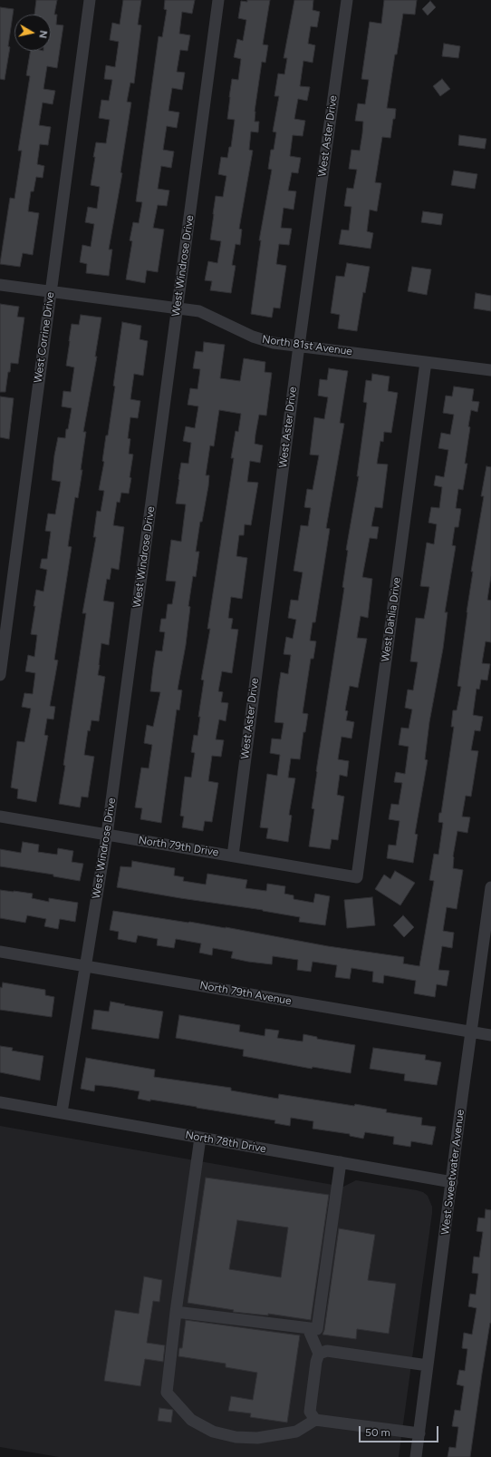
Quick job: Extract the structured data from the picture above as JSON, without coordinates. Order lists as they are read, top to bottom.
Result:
{
  "streets": {
    "street": [
      "West Aster Drive",
      "West Windrose Drive",
      "West Corrine Drive",
      "North 81st Avenue",
      "West Dahlia Drive",
      "North 79th Drive",
      "North 79th Avenue",
      "North 78th Drive",
      "West Sweetwater Avenue"
    ]
  },
  "crossings": [
    ["West Aster Drive", "North 81st Avenue"],
    ["West Aster Drive", "North 79th Drive"],
    ["West Windrose Drive", "North 81st Avenue"],
    ["West Windrose Drive", "North 79th Drive"],
    ["West Windrose Drive", "North 79th Avenue"],
    ["West Windrose Drive", "North 78th Drive"],
    ["West Corrine Drive", "North 81st Avenue"],
    ["North 81st Avenue", "West Dahlia Drive"],
    ["West Dahlia Drive", "North 79th Drive"],
    ["North 79th Avenue", "West Sweetwater Avenue"],
    ["North 78th Drive", "West Sweetwater Avenue"]
  ],
  "scale_bar": "50 m",
  "north": "right"
}
